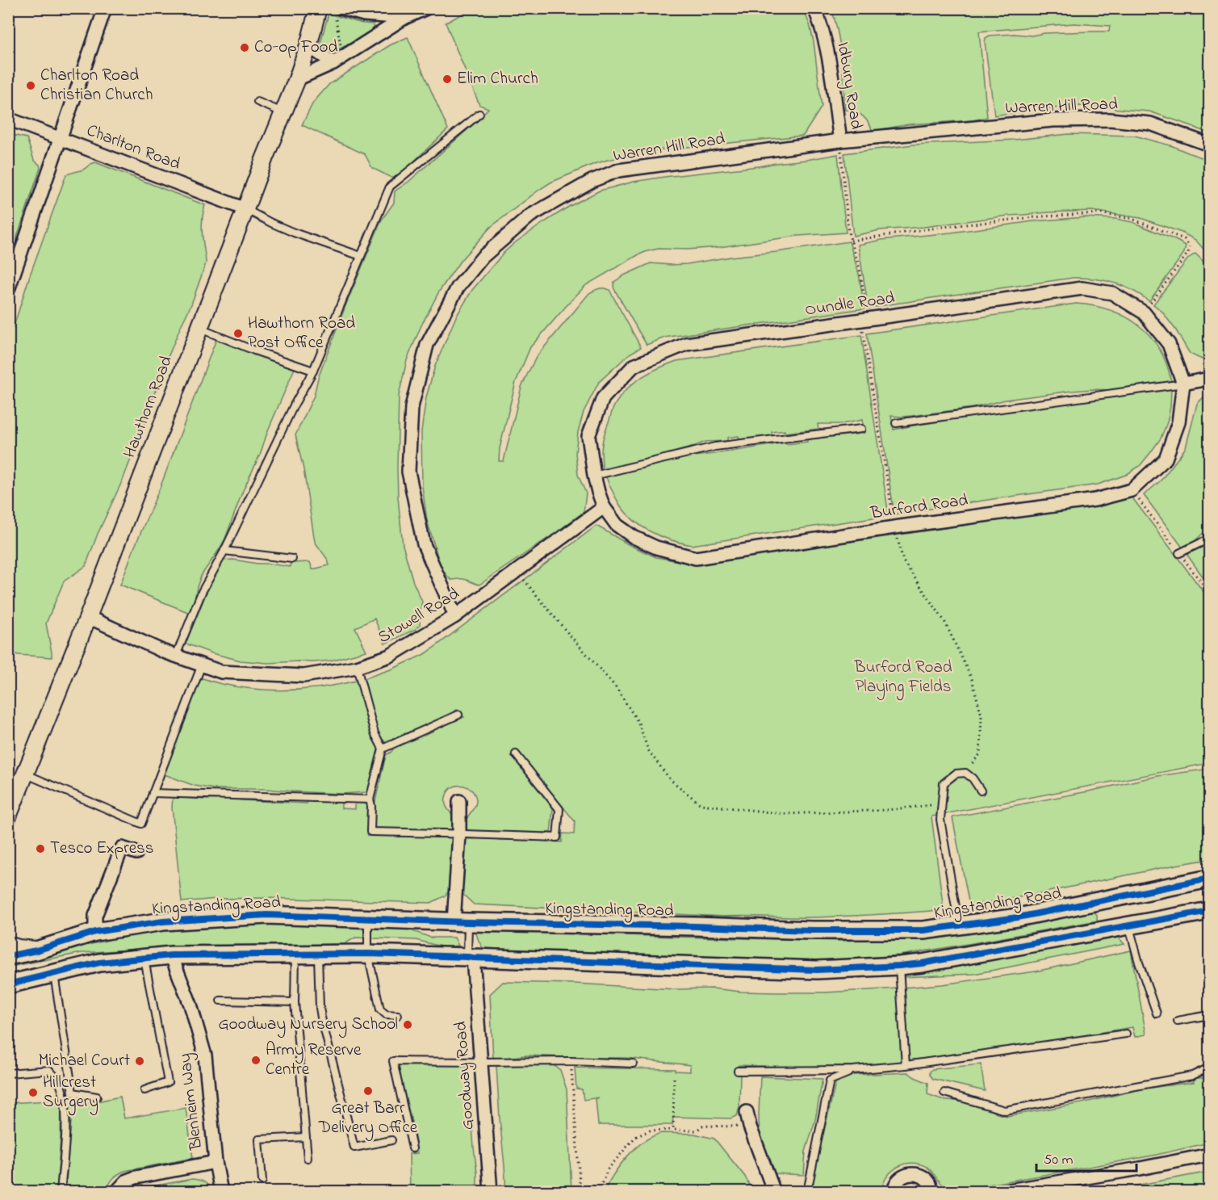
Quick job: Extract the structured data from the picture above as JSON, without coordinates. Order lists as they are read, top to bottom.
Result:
{
  "streets": {
    "main road": ["Kingstanding Road"],
    "street": [
      "Idbury Road",
      "Warren Hill Road",
      "Charlton Road",
      "Oundle Road",
      "Hawthorn Road",
      "Burford Road",
      "Stowell Road",
      "Goodway Road",
      "Blenheim Way"
    ]
  },
  "crossings": [
    ["Idbury Road", "Warren Hill Road"],
    ["Warren Hill Road", "Stowell Road"],
    ["Charlton Road", "Hawthorn Road"],
    ["Oundle Road", "Burford Road"],
    ["Oundle Road", "Stowell Road"],
    ["Hawthorn Road", "Stowell Road"],
    ["Burford Road", "Stowell Road"]
  ],
  "parks": ["Burford Road Playing Fields"],
  "places": [
    "Co-op Food",
    "Elim Church",
    "Charlton Road Christian Church",
    "Hawthorn Road Post Office",
    "Tesco Express",
    "Goodway Nursery School",
    "Army Reserve Centre",
    "Michael Court",
    "Great Barr Delivery Office",
    "Hillcrest Surgery"
  ],
  "scale_bar": "50 m"
}
